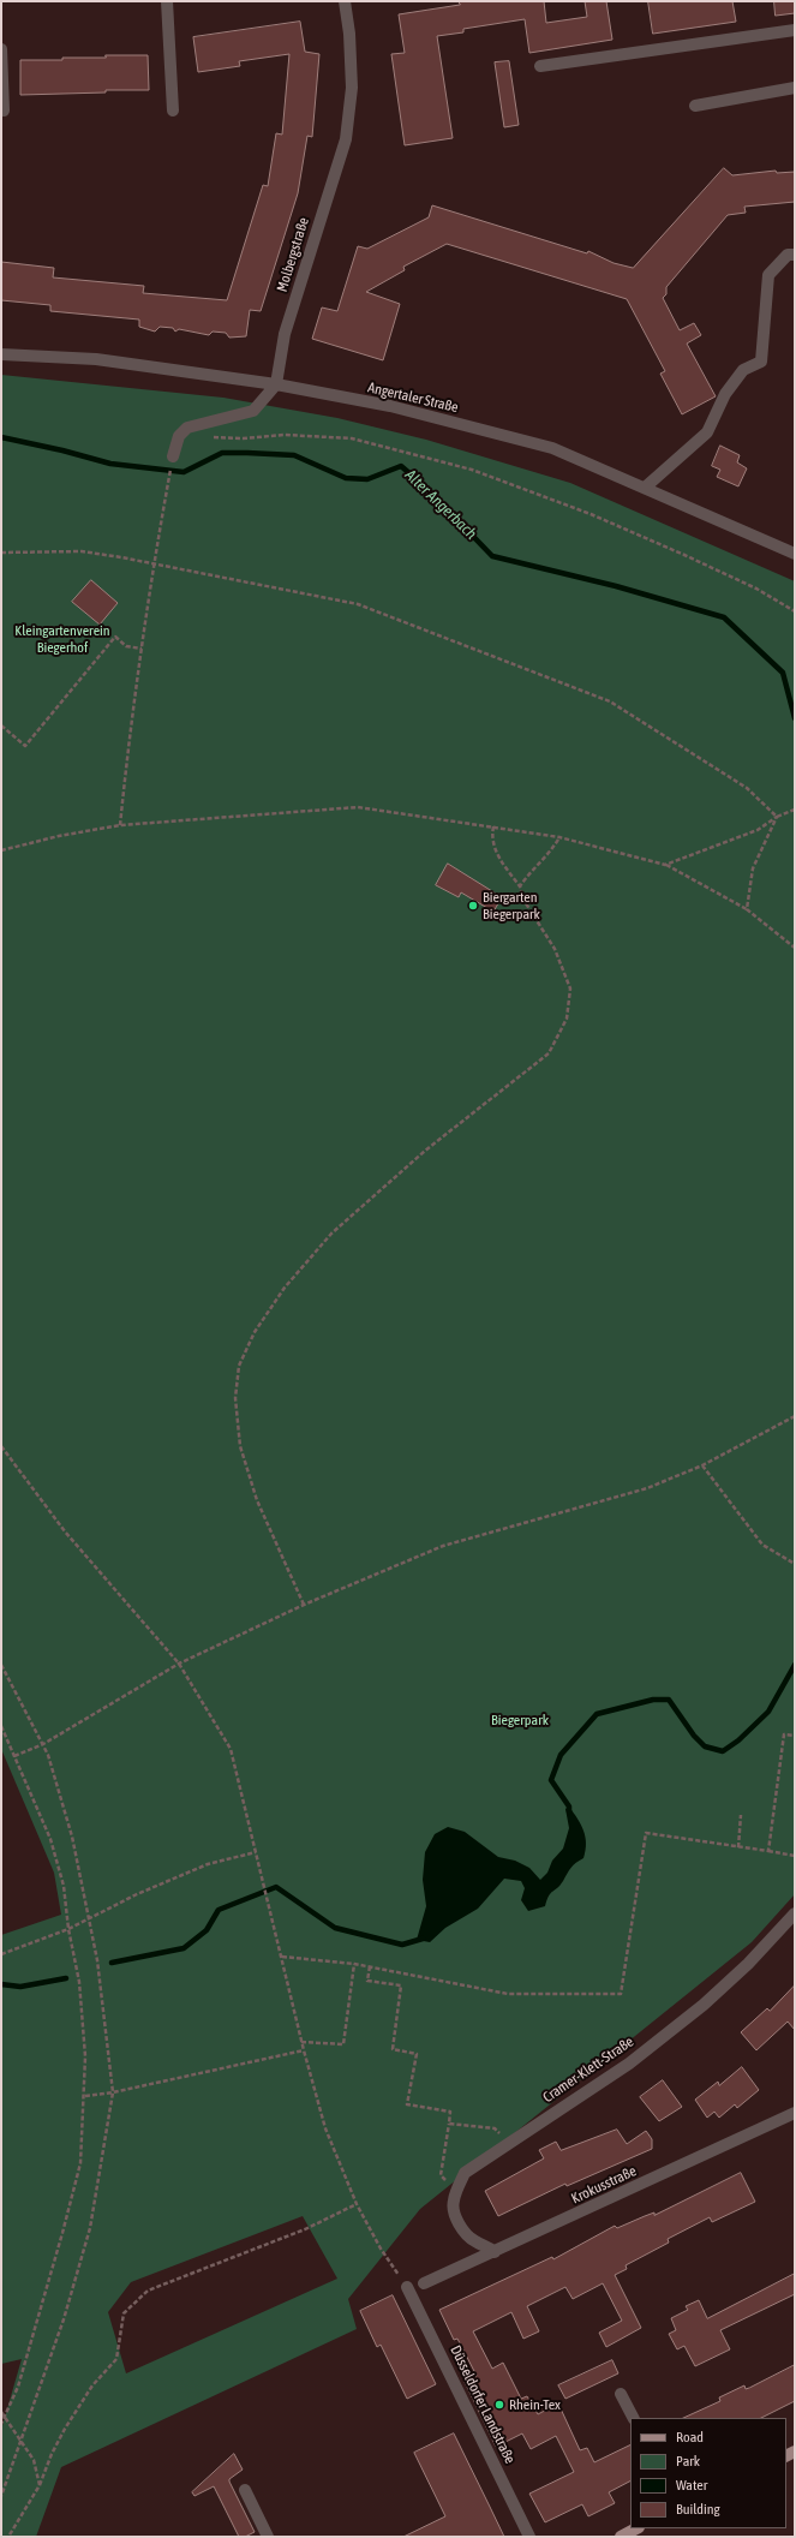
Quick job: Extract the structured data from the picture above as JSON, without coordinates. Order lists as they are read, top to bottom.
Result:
{
  "streets": {
    "street": [
      "Molbergstraße",
      "Angertaler Straße",
      "Cramer-Klett-Straße",
      "Krokusstraße",
      "Düsseldorfer Landstraße"
    ]
  },
  "crossings": [
    ["Molbergstraße", "Angertaler Straße"],
    ["Cramer-Klett-Straße", "Krokusstraße"]
  ],
  "water": ["Alter Angerbach"],
  "parks": ["Kleingartenverein Biegerhof", "Biegerpark"],
  "places": ["Biergarten Biegerpark", "Rhein-Tex"],
  "legend": [
    "Road",
    "Park",
    "Water",
    "Building"
  ]
}
